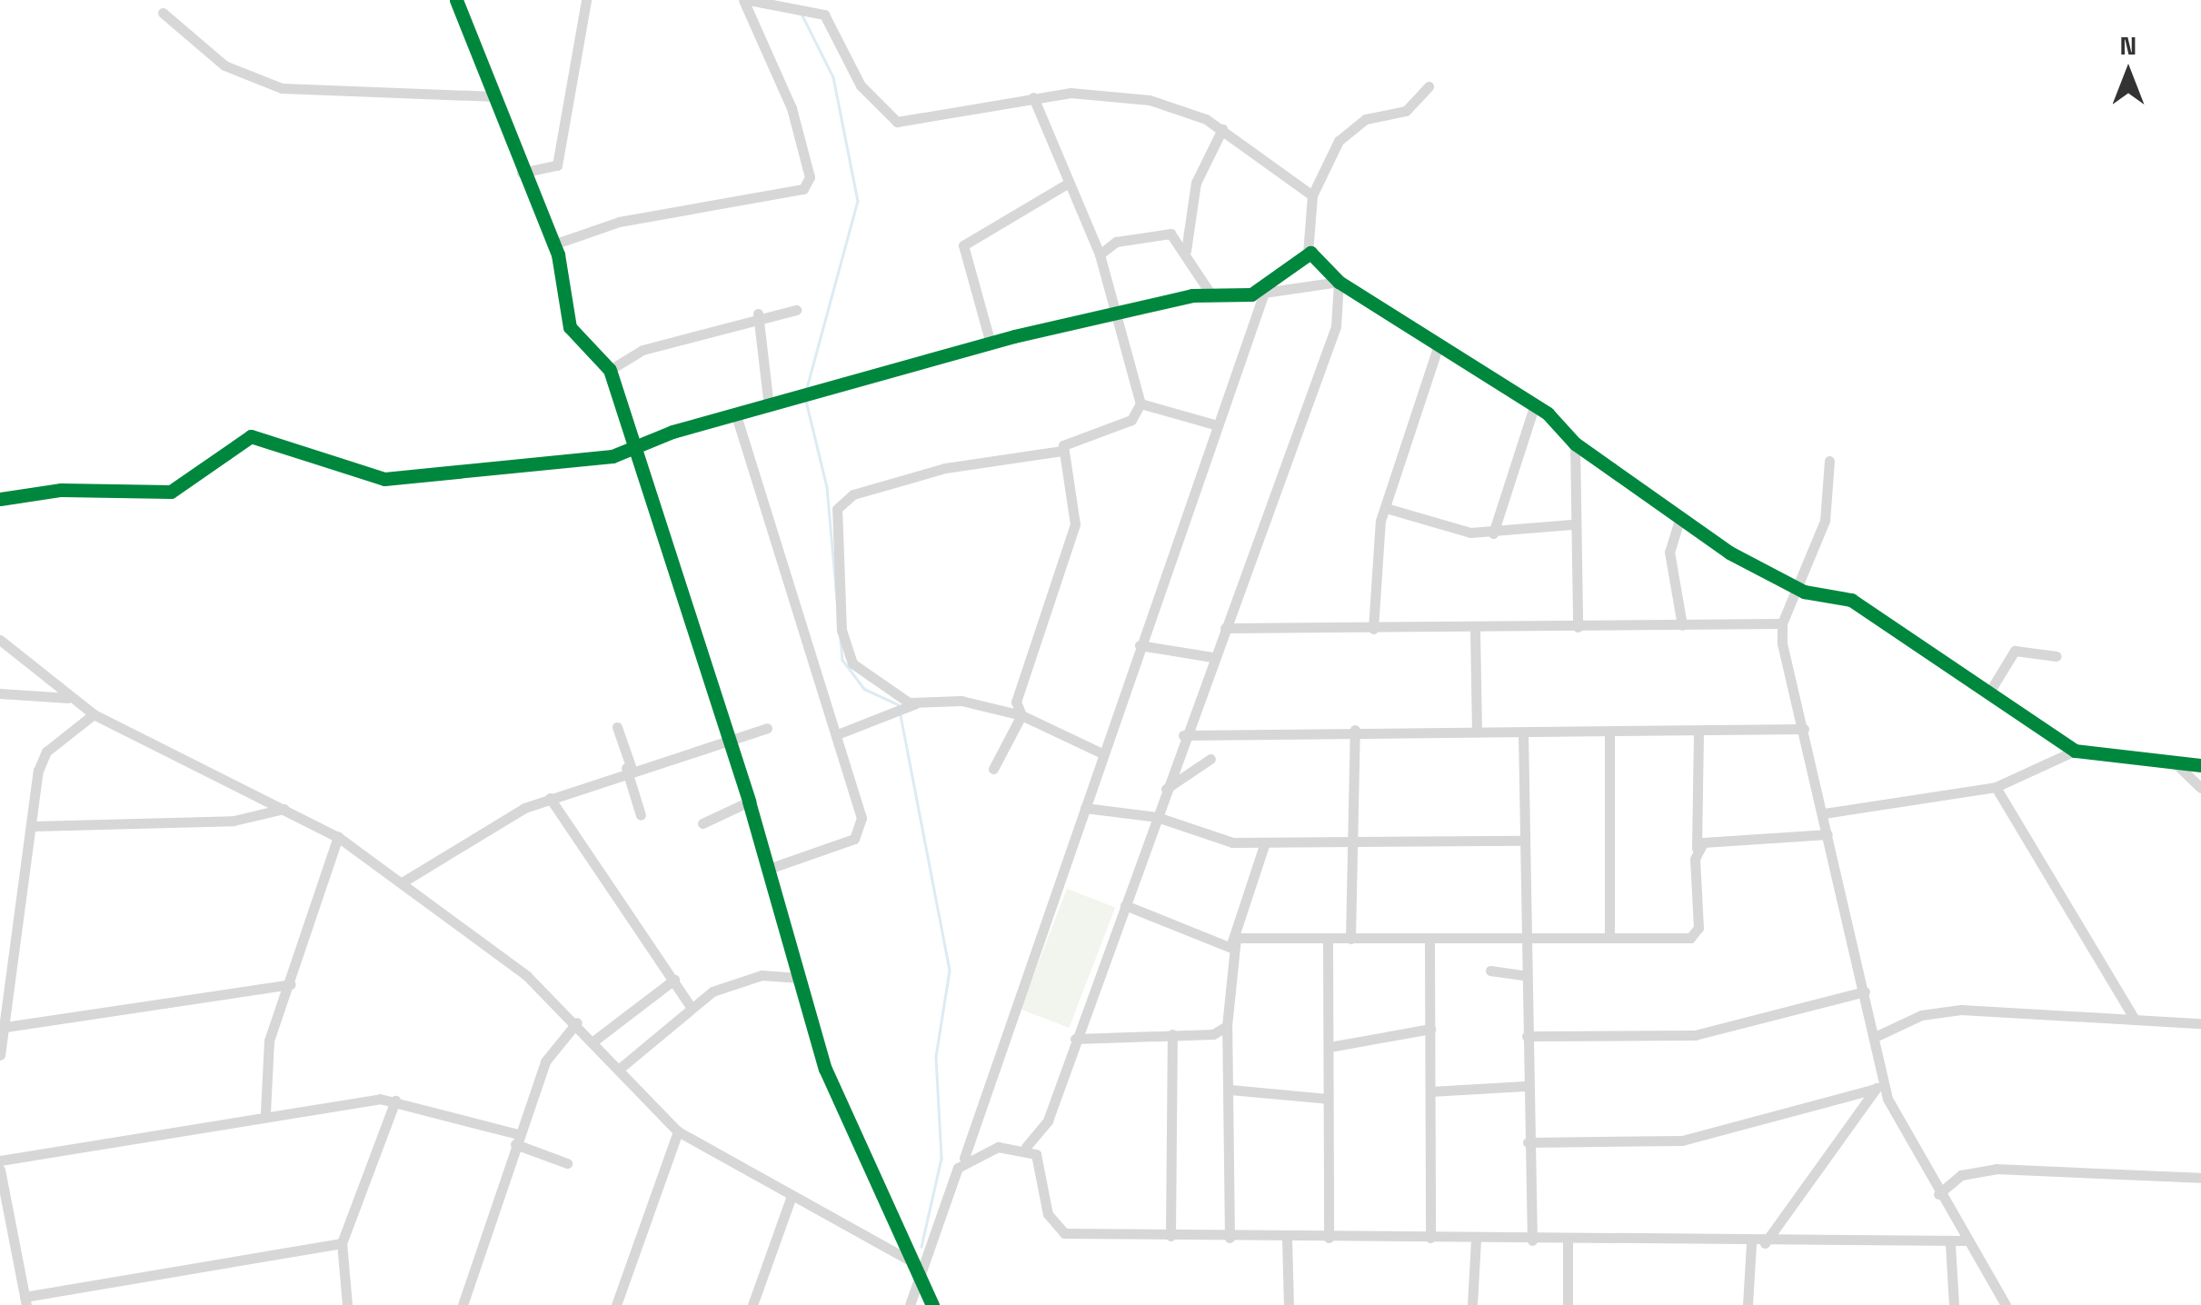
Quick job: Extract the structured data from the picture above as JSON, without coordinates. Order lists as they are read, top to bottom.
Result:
{
  "north": "top"
}
